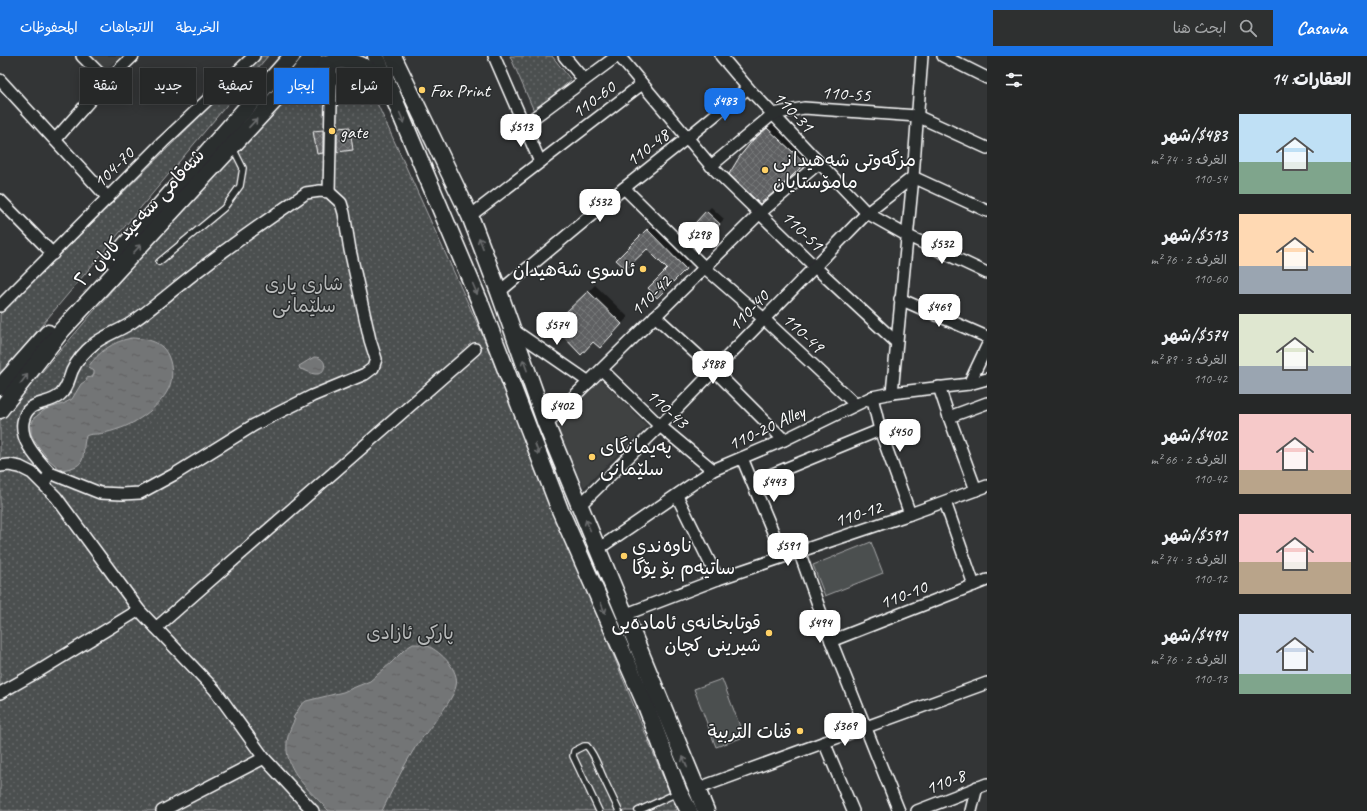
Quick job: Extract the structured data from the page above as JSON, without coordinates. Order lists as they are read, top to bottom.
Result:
{
  "streets": {
    "main road": ["شەقامی سەعید کابان ٢٠"],
    "street": [
      "110-55",
      "110-60",
      "110-31",
      "110-48",
      "104-70",
      "110-51",
      "110-42",
      "110-40",
      "110-49",
      "110-43",
      "110-20 Alley",
      "110-12",
      "110-10",
      "110-8"
    ]
  },
  "crossings": [
    ["110-55", "110-31"],
    ["110-60", "110-51"],
    ["110-31", "110-48"],
    ["110-31", "110-42"],
    ["110-31", "110-40"],
    ["110-48", "110-51"],
    ["110-48", "110-49"],
    ["110-51", "110-42"],
    ["110-51", "110-40"],
    ["110-42", "110-49"],
    ["110-42", "110-43"],
    ["110-40", "110-49"],
    ["110-40", "110-43"],
    ["110-49", "110-20 Alley"],
    ["110-43", "110-20 Alley"]
  ],
  "parks": ["شاری یاری سلێمانی", "پارکی ئازادی"],
  "places": [
    "Fox Print",
    "gate",
    "مزگەوتی شەهیدانی مامۆستایان",
    "ئاسوي شةهيدان",
    "پەیمانگای سلێمانی",
    "ناوەندی ساتیەم بۆ یۆگا",
    "قوتابخانەی ئامادەیی شیرینی کچان",
    "قنات التربیة"
  ],
  "page": {
    "header": "Casavia",
    "search": "ابحث هنا",
    "nav": ["الخريطة", "الاتجاهات", "المحفوظات"],
    "heading": "العقارات: 14",
    "chip": [
      "شراء",
      "إيجار",
      "تصفية",
      "جديد",
      "شقة"
    ],
    "price": [
      "$483",
      "$513",
      "$532",
      "$298",
      "$532",
      "$469",
      "$574",
      "$988",
      "$402",
      "$450",
      "$443",
      "$591",
      "$494",
      "$369"
    ],
    "list": [
      {
        "name": "$483/شهر",
        "note": "الغرف: 3 · 74 m² · 110-54"
      },
      {
        "name": "$513/شهر",
        "note": "الغرف: 2 · 76 m² · 110-60"
      },
      {
        "name": "$574/شهر",
        "note": "الغرف: 3 · 89 m² · 110-42"
      },
      {
        "name": "$402/شهر",
        "note": "الغرف: 2 · 66 m² · 110-42"
      },
      {
        "name": "$591/شهر",
        "note": "الغرف: 3 · 74 m² · 110-12"
      },
      {
        "name": "$494/شهر",
        "note": "الغرف: 2 · 76 m² · 110-13"
      }
    ]
  }
}
